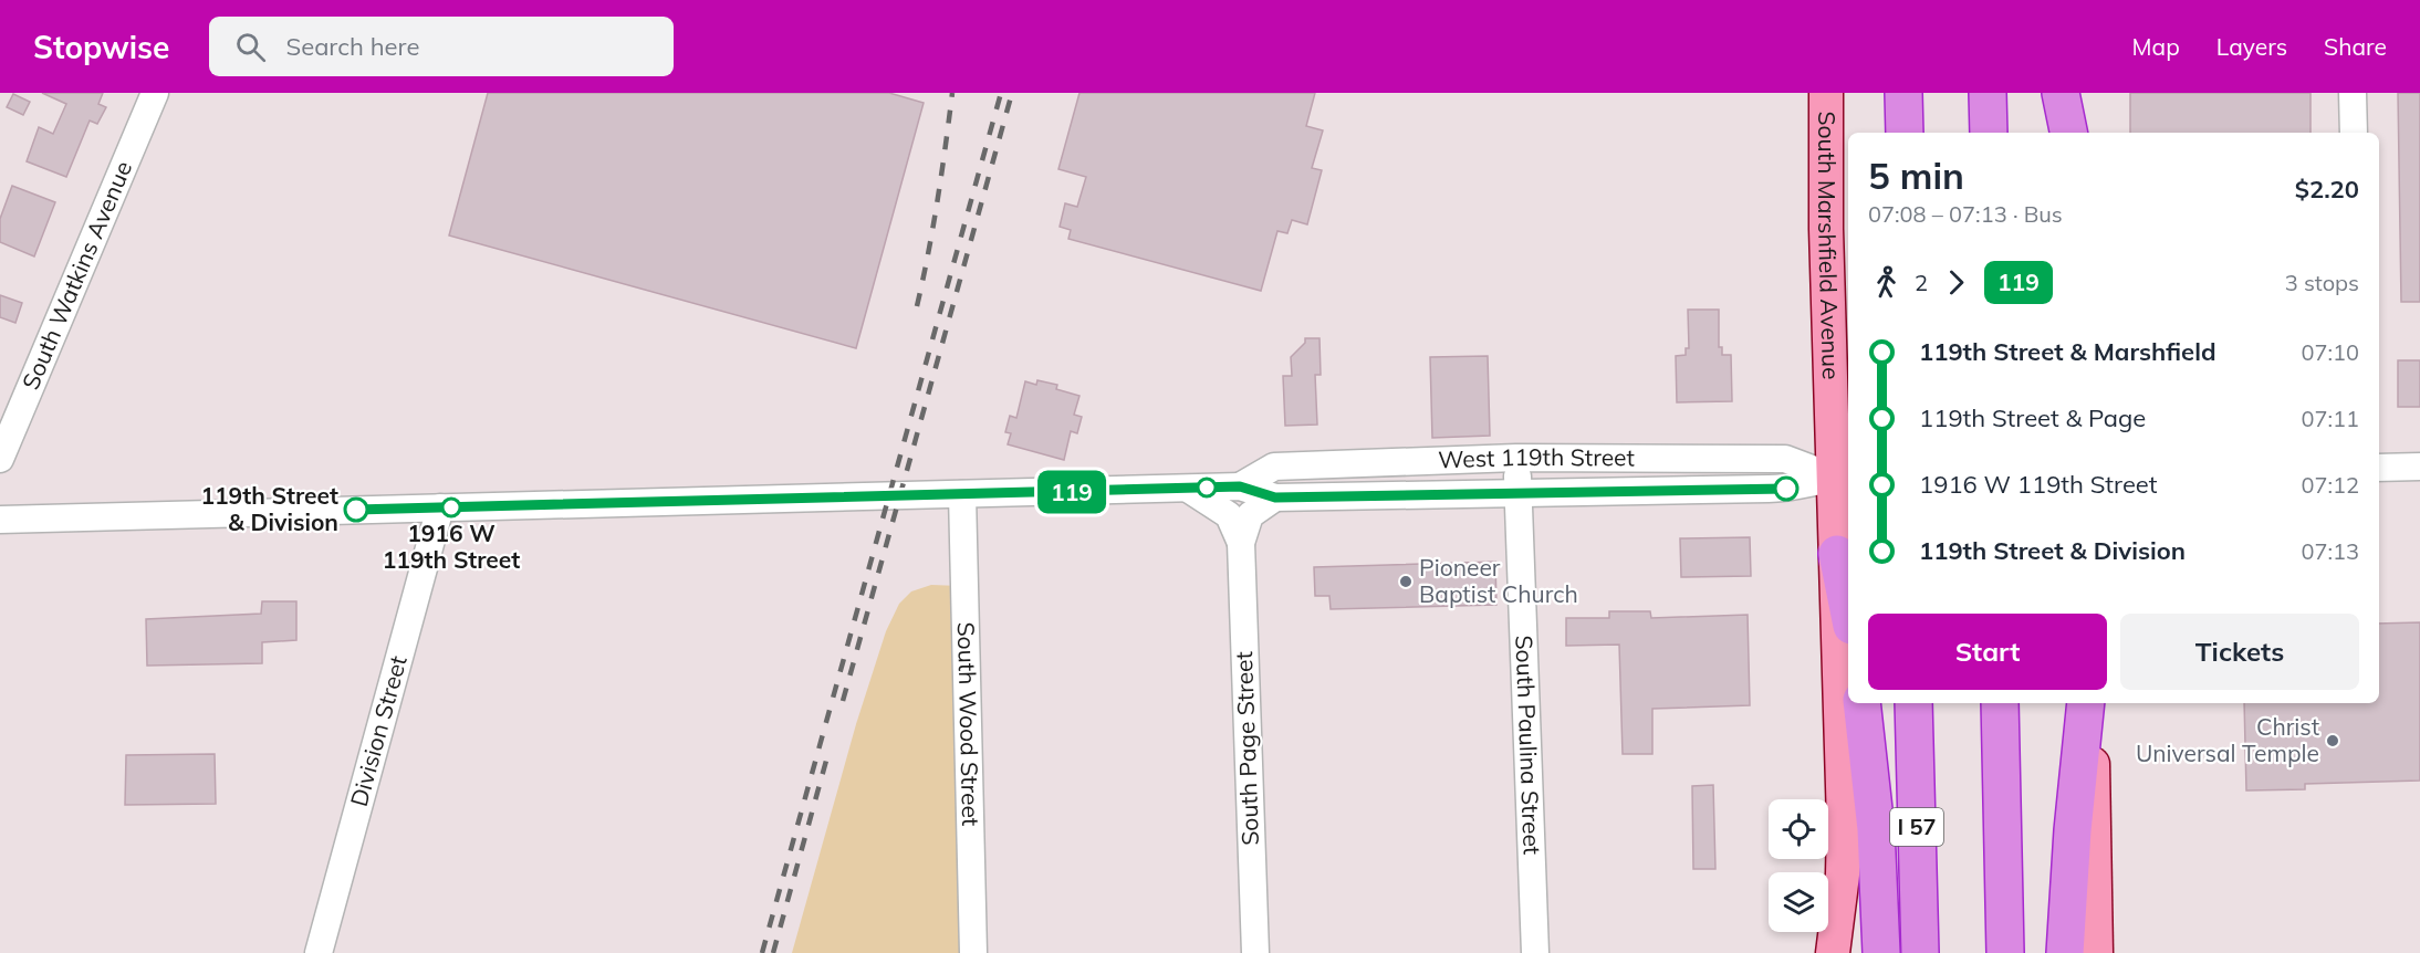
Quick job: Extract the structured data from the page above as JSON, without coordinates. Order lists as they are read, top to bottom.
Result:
{
  "streets": {
    "highway": ["I 57"],
    "main road": ["South Marshfield Avenue"],
    "street": [
      "South Watkins Avenue",
      "West 119th Street",
      "South Wood Street",
      "Division Street",
      "South Paulina Street",
      "South Page Street"
    ]
  },
  "crossings": [
    ["South Marshfield Avenue", "West 119th Street"],
    ["West 119th Street", "South Wood Street"],
    ["West 119th Street", "Division Street"],
    ["West 119th Street", "South Paulina Street"],
    ["West 119th Street", "South Page Street"]
  ],
  "places": [
    "1916 W 119th Street",
    "119th Street & Division",
    "Pioneer Baptist Church",
    "Christ Universal Temple"
  ],
  "lines": ["bus line 119"],
  "page": {
    "header": "Stopwise",
    "search": "Search here",
    "nav": ["Map", "Layers", "Share"],
    "on_map": "119",
    "heading": ["5 min", "07:08 – 07:13 · Bus", "$2.20"],
    "legs": ["2", "119", "3 stops"],
    "list": [
      {
        "name": "119th Street & Marshfield",
        "value": "07:10"
      },
      {
        "name": "119th Street & Page",
        "value": "07:11"
      },
      {
        "name": "1916 W 119th Street",
        "value": "07:12"
      },
      {
        "name": "119th Street & Division",
        "value": "07:13"
      }
    ],
    "buttons": ["Start", "Tickets"]
  }
}
